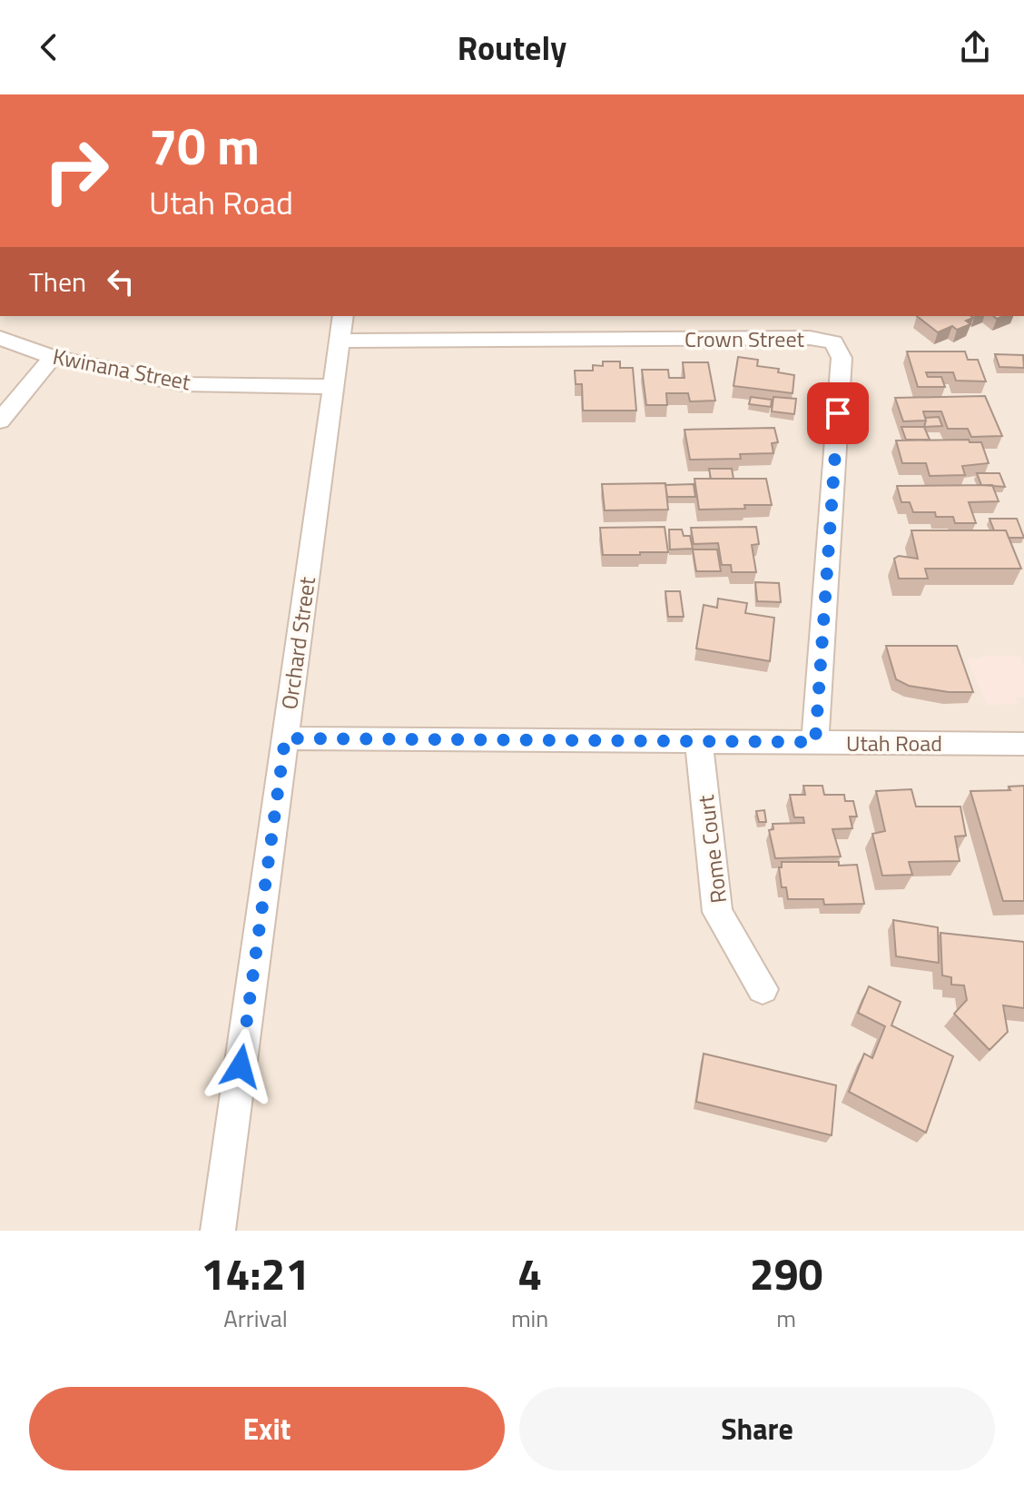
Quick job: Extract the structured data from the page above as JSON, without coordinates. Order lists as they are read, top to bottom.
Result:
{
  "streets": {
    "street": [
      "Crown Street",
      "Kwinana Street",
      "Orchard Street",
      "Utah Road",
      "Rome Court"
    ]
  },
  "crossings": [
    ["Crown Street", "Orchard Street"],
    ["Crown Street", "Utah Road"],
    ["Kwinana Street", "Orchard Street"],
    ["Orchard Street", "Utah Road"],
    ["Utah Road", "Rome Court"]
  ],
  "page": {
    "header": "Routely",
    "turn": ["70 m", "Utah Road"],
    "then": "Then",
    "eta": [
      "14:21",
      "Arrival",
      "4",
      "min",
      "290",
      "m"
    ],
    "buttons": ["Exit", "Share"]
  }
}
